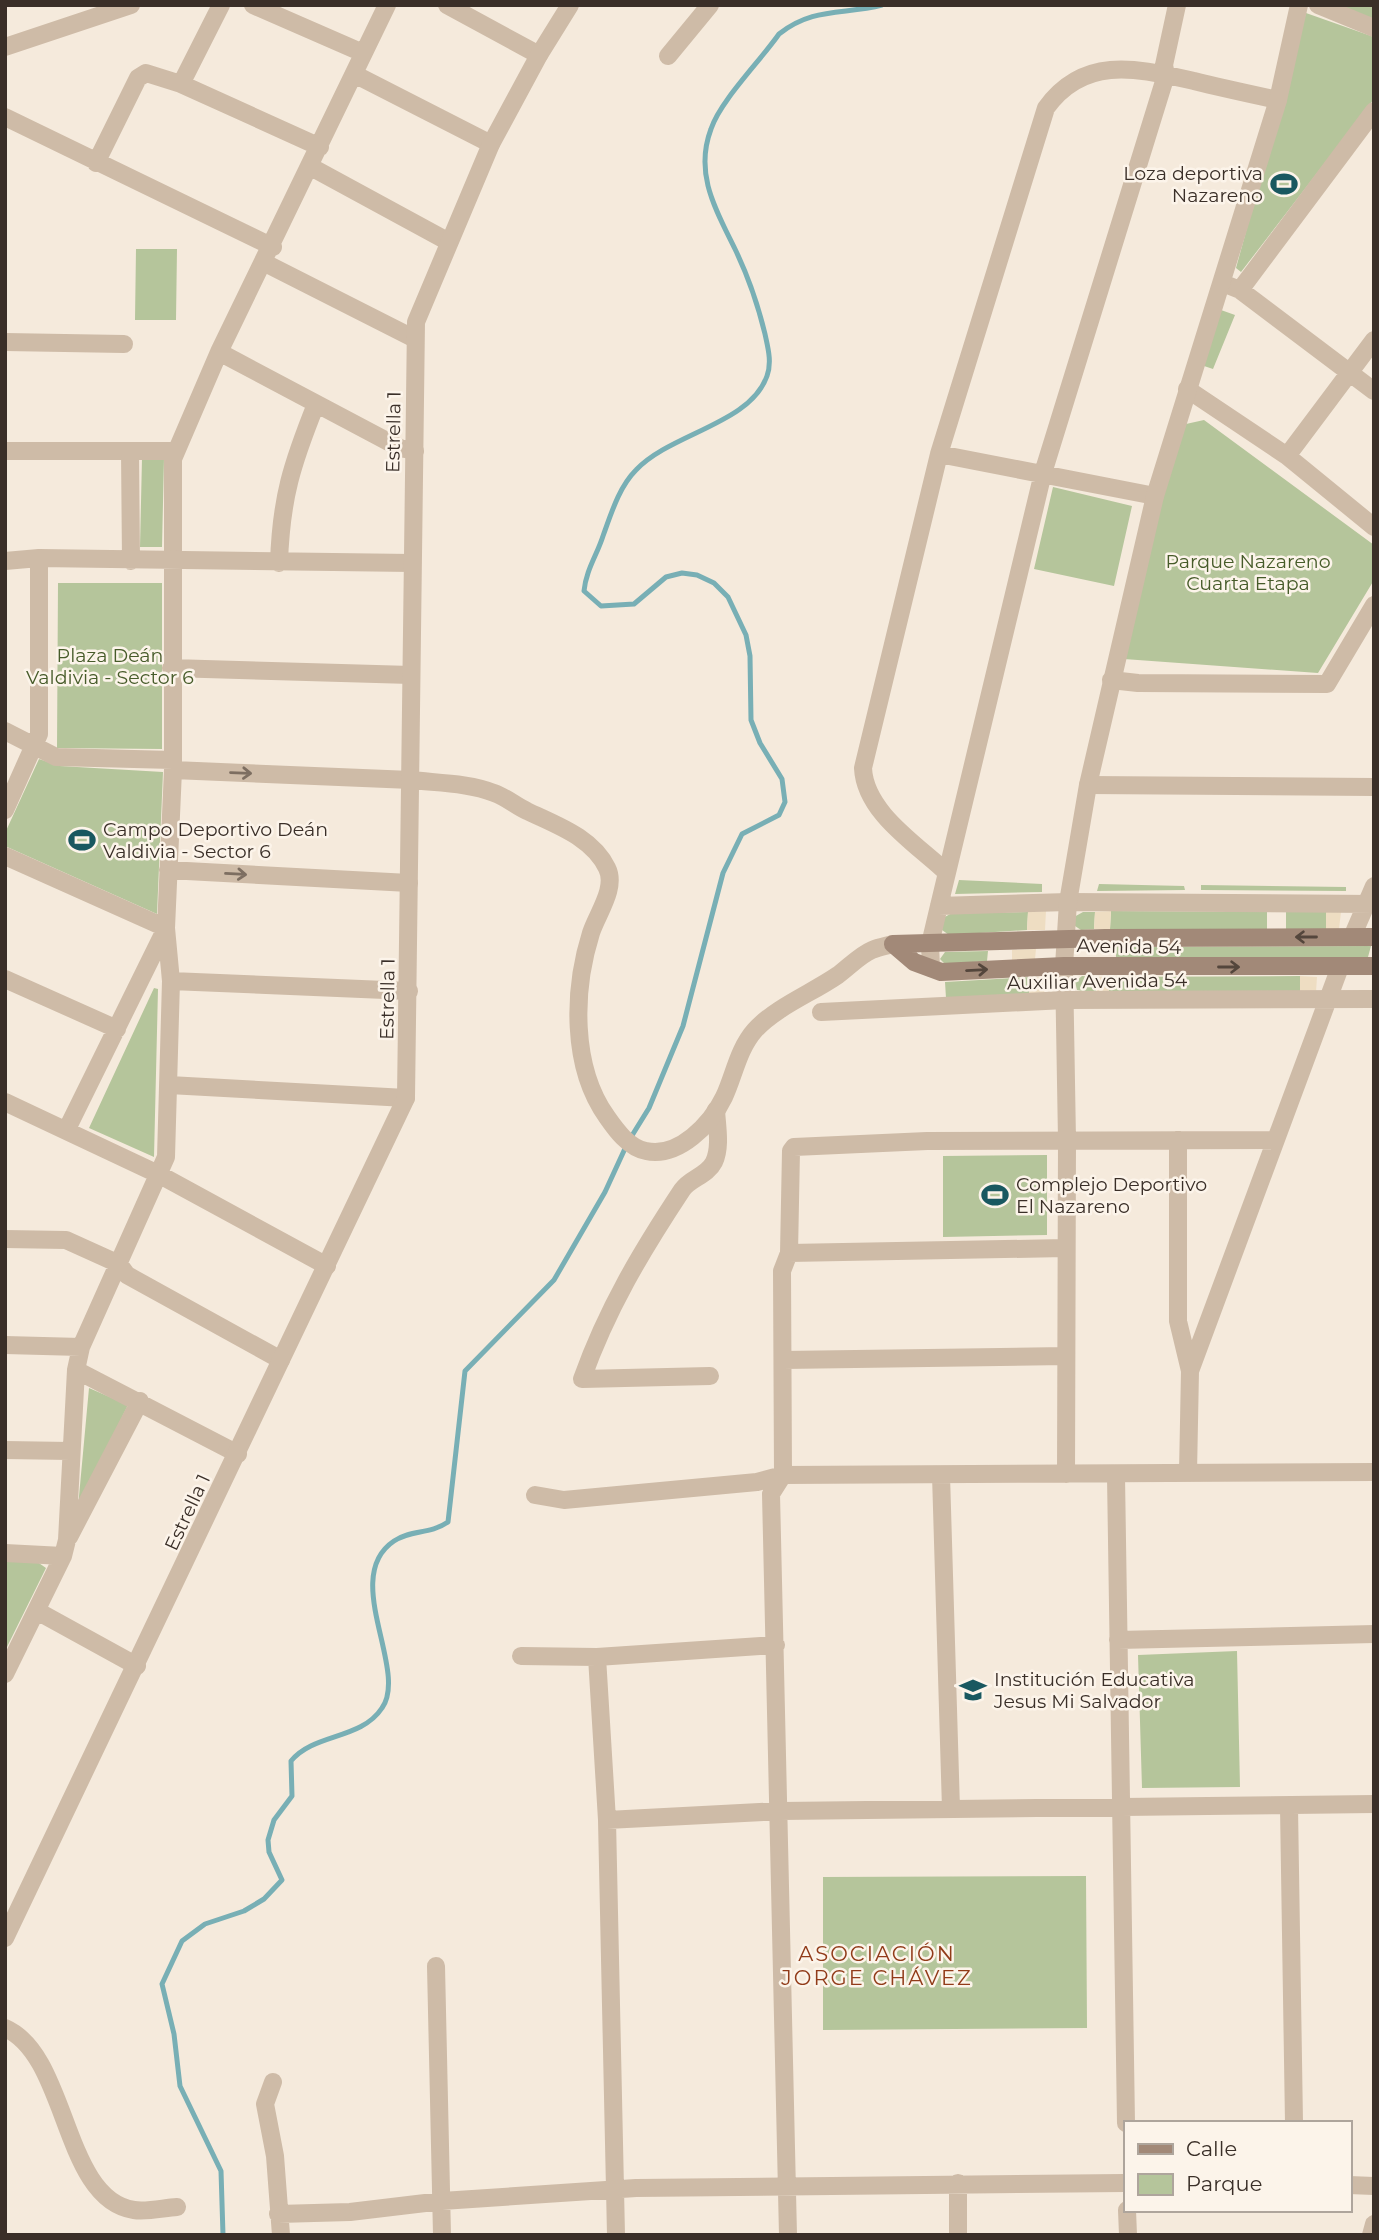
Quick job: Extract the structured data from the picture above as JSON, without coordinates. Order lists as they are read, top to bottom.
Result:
{
  "streets": {
    "main road": ["Avenida 54"],
    "street": ["Estrella 1", "Auxiliar Avenida 54"]
  },
  "districts": ["ASOCIACIÓN JORGE CHÁVEZ"],
  "parks": ["Parque Nazareno Cuarta Etapa", "Plaza Deán Valdivia - Sector 6"],
  "places": {
    "sports": ["Loza deportiva Nazareno", "Campo Deportivo Deán Valdivia - Sector 6", "Complejo Deportivo El Nazareno"],
    "school or university": ["Institución Educativa Jesus Mi Salvador"]
  },
  "legend": ["Calle", "Parque"]
}
